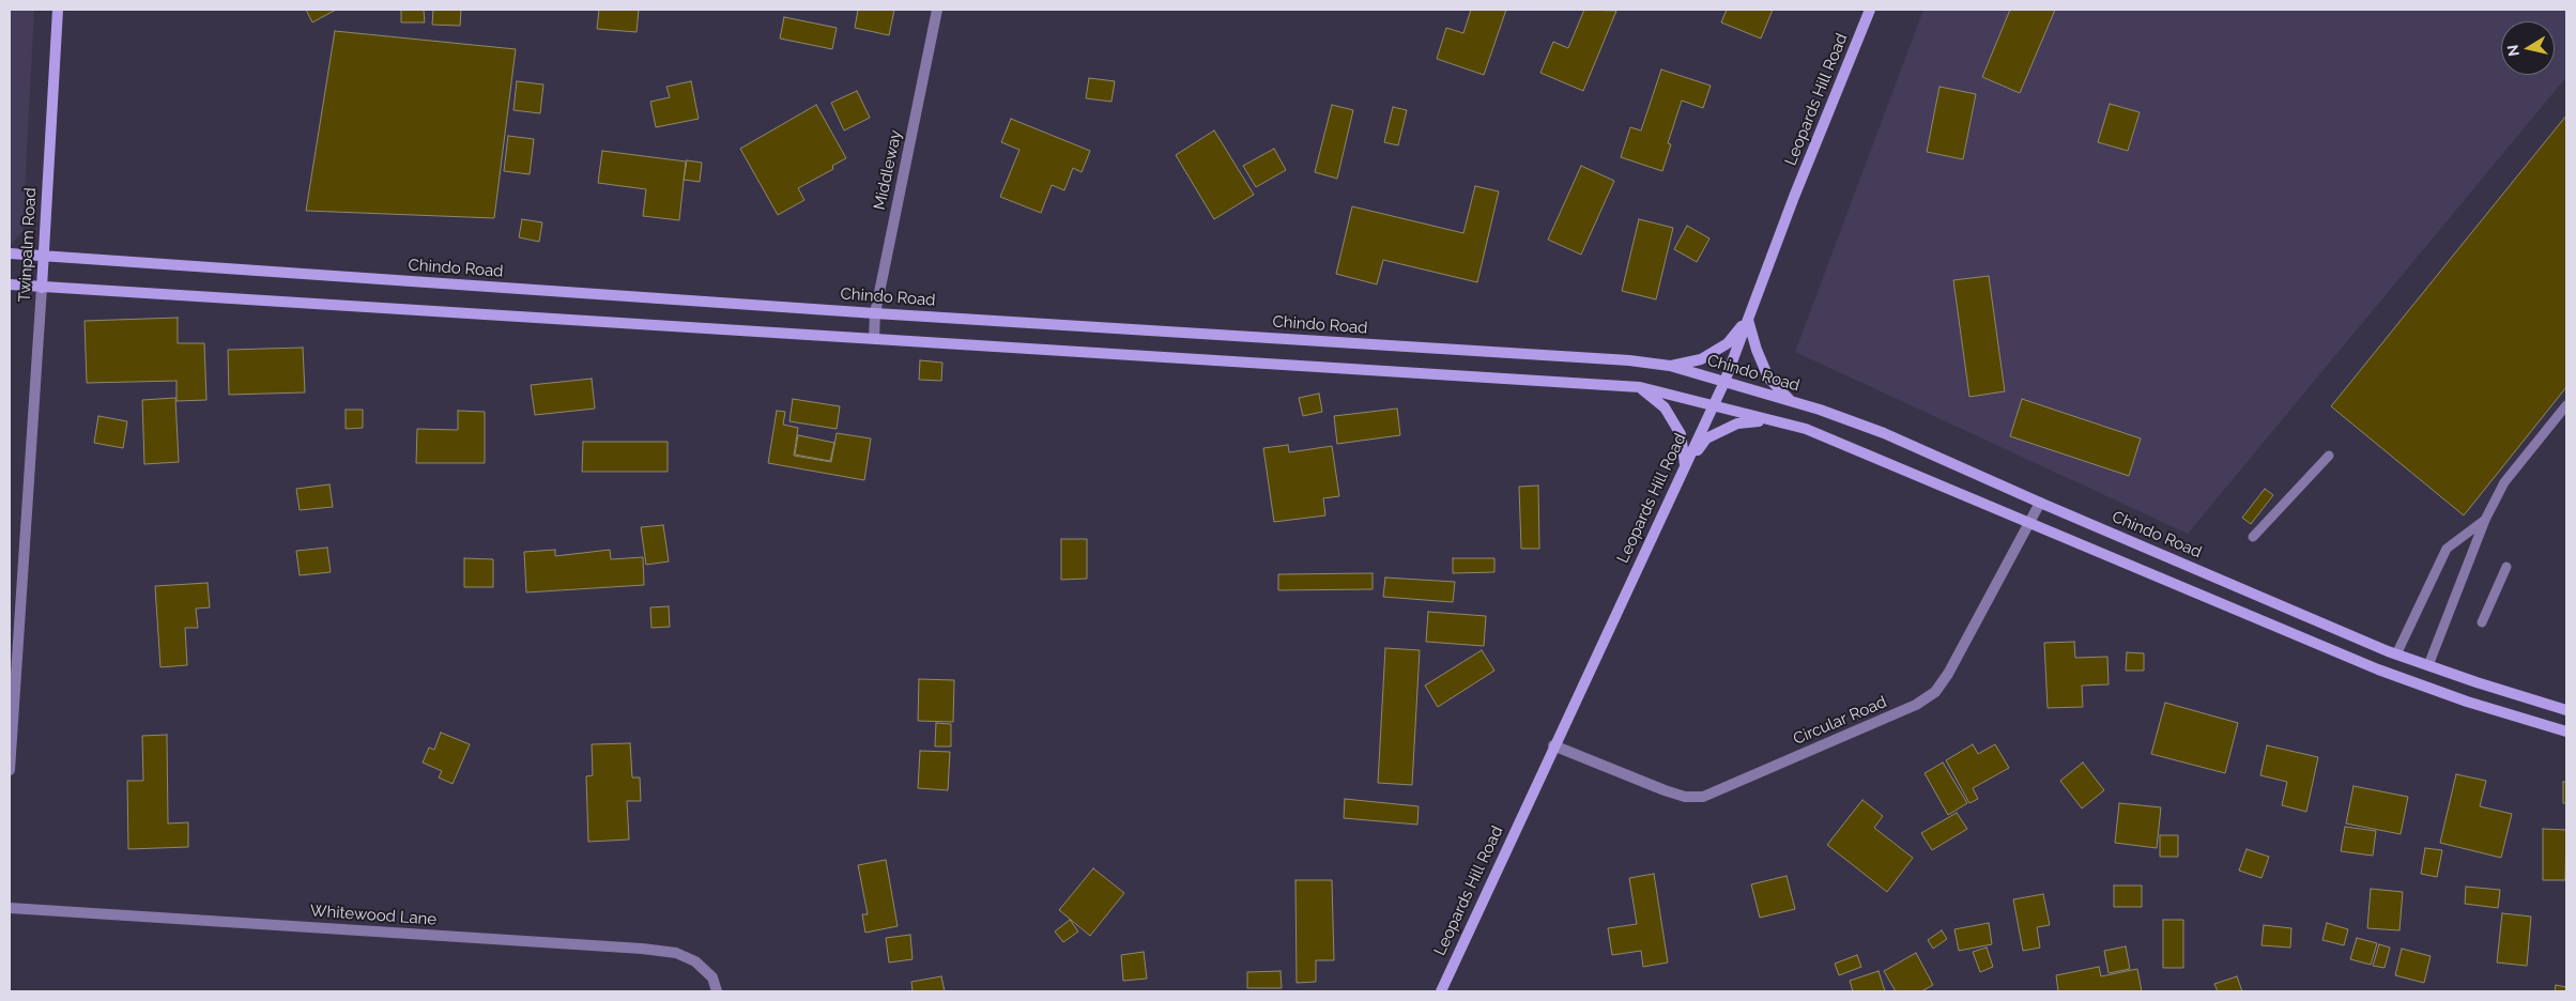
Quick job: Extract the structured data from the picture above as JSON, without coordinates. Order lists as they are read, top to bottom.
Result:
{
  "streets": {
    "main road": ["Leopards Hill Road", "Twinpalm Road", "Chindo Road"],
    "street": ["Middleway", "Circular Road", "Whitewood Lane"]
  },
  "crossings": [
    ["Leopards Hill Road", "Chindo Road"],
    ["Leopards Hill Road", "Circular Road"],
    ["Middleway", "Chindo Road"],
    ["Twinpalm Road", "Chindo Road"],
    ["Chindo Road", "Circular Road"]
  ],
  "north": "left"
}
